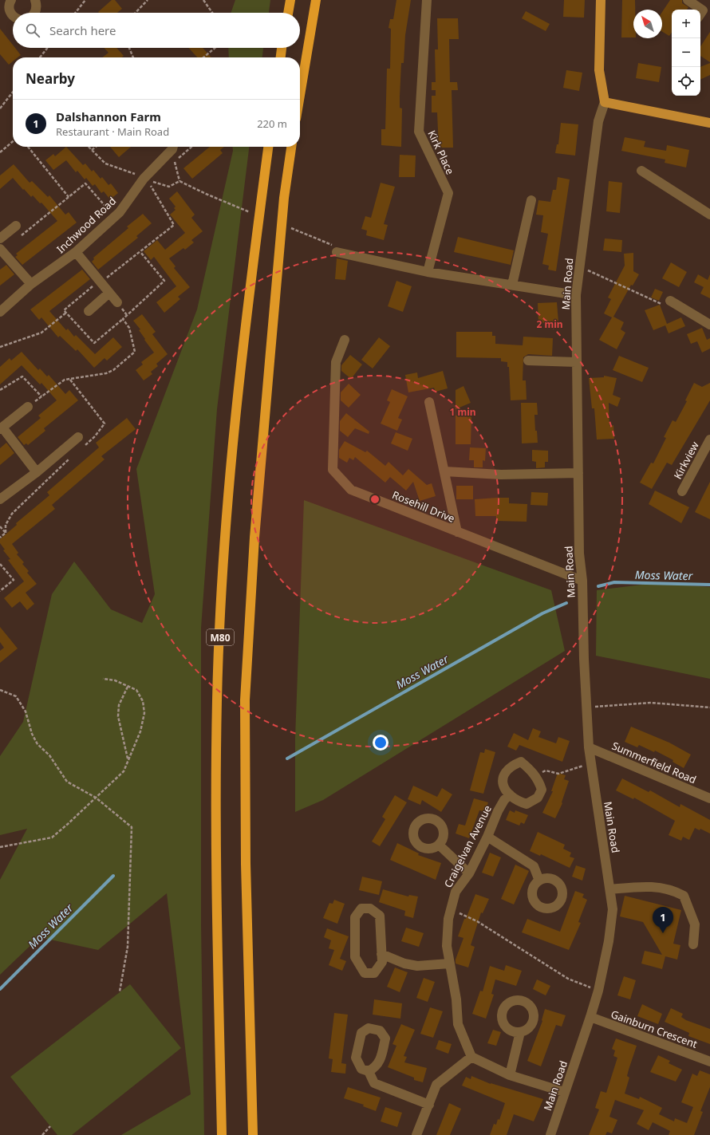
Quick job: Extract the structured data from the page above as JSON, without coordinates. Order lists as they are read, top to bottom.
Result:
{
  "streets": {
    "highway": ["M80"],
    "main road": ["Main Road"],
    "street": [
      "Kirk Place",
      "Inchwood Road",
      "Kirkview",
      "Rosehill Drive",
      "Summerfield Road",
      "Craigelvan Avenue",
      "Gainburn Crescent"
    ]
  },
  "crossings": [
    ["Main Road", "Rosehill Drive"],
    ["Main Road", "Summerfield Road"],
    ["Main Road", "Gainburn Crescent"]
  ],
  "water": ["Moss Water"],
  "north": "top left",
  "page": {
    "map_buttons": ["+", "−"],
    "search": "Search here",
    "heading": "Nearby",
    "list": [
      {
        "mark": "1",
        "name": "Dalshannon Farm",
        "note": "Restaurant · Main Road",
        "value": "220 m"
      }
    ],
    "pins": "1"
  },
  "rings": ["2 min", "1 min"]
}
